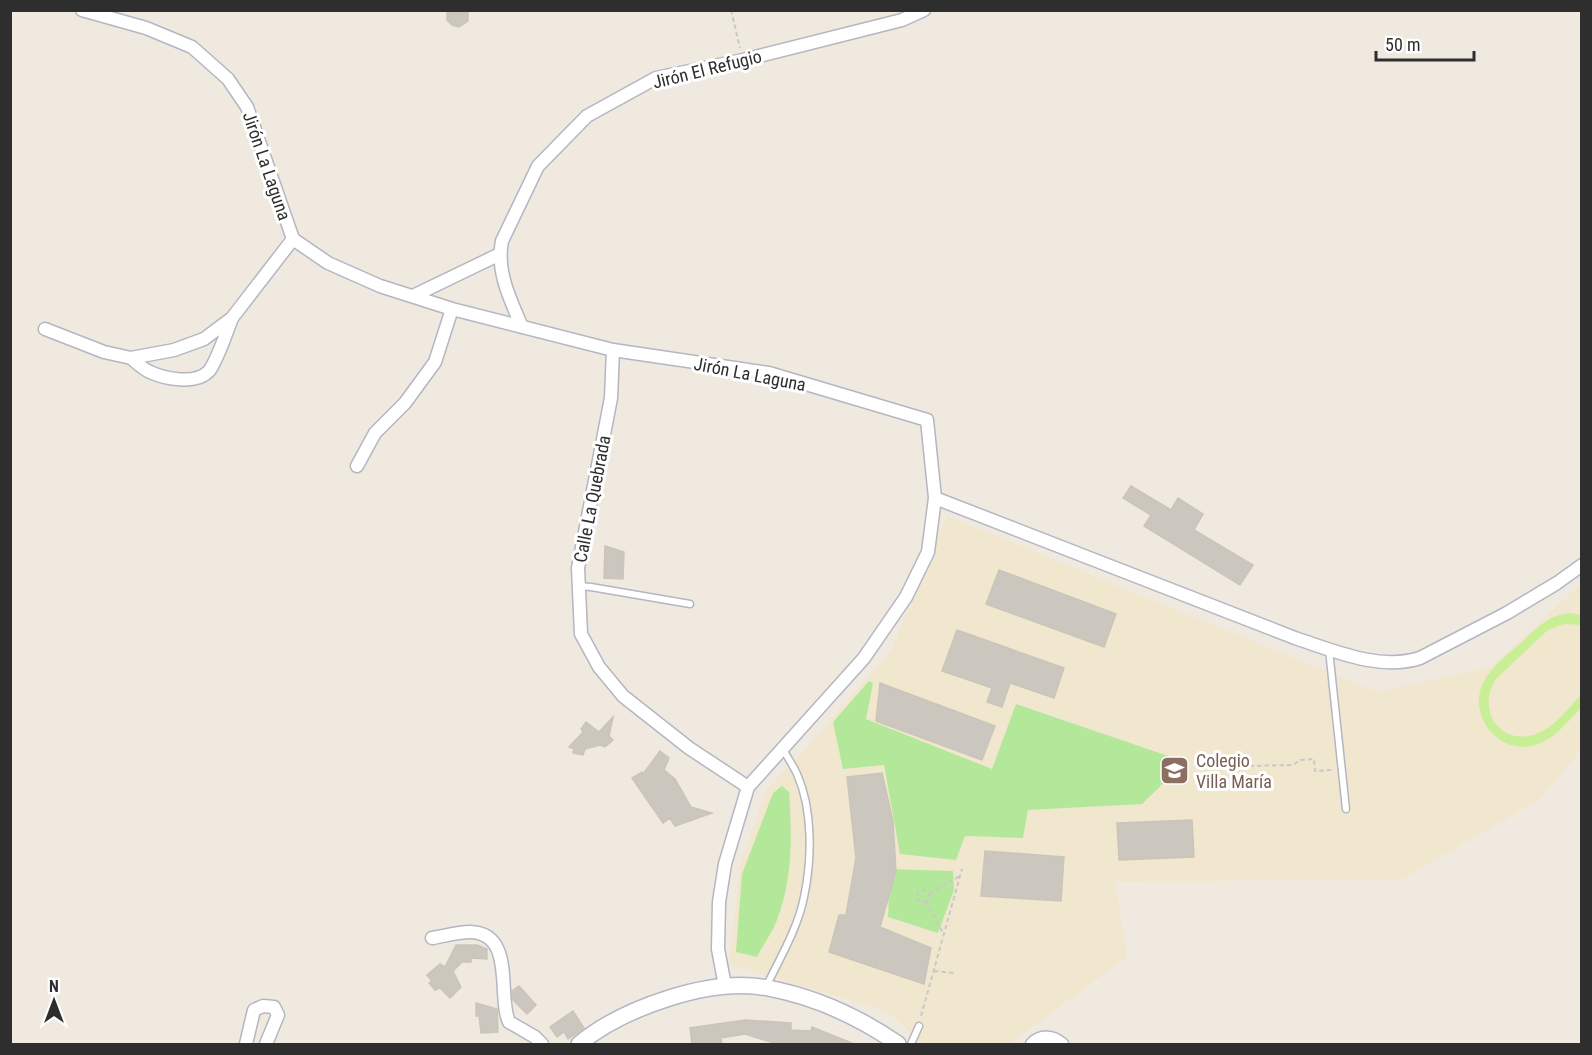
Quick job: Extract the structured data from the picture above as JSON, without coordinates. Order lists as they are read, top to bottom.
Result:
{
  "streets": {
    "street": ["Jirón El Refugio", "Jirón La Laguna", "Calle La Quebrada"]
  },
  "crossings": [
    ["Jirón El Refugio", "Jirón La Laguna"],
    ["Jirón La Laguna", "Calle La Quebrada"]
  ],
  "places": {
    "school or university": ["Colegio Villa María"]
  },
  "scale_bar": "50 m",
  "north": "top"
}
